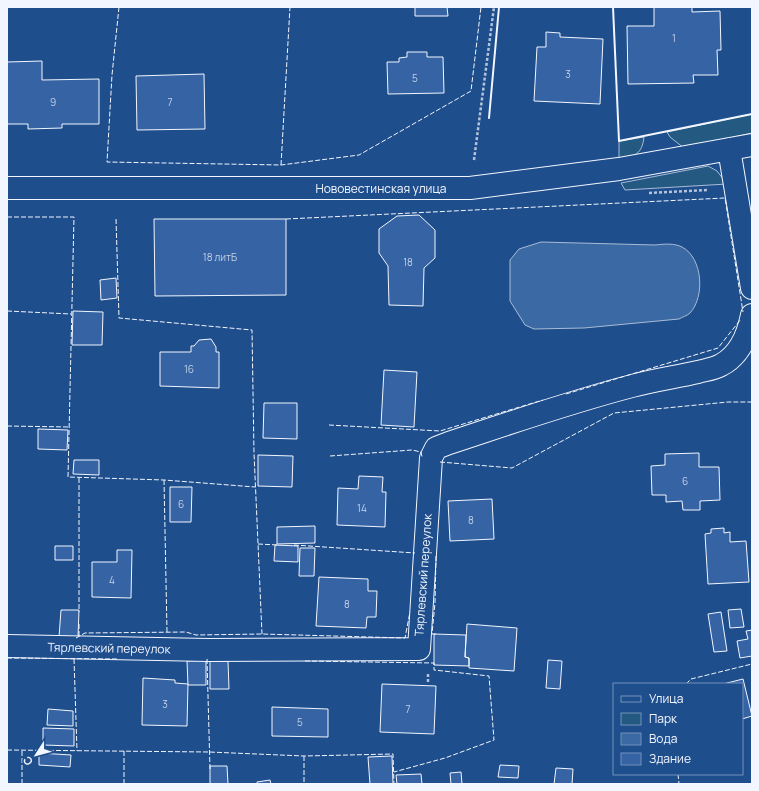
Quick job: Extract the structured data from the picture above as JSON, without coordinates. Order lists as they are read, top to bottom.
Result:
{
  "streets": {
    "street": ["Нововестинская улица", "Тярлевский переулок"]
  },
  "house_numbers": [
    "1",
    "3",
    "5",
    "9",
    "7",
    "18 литБ",
    "18",
    "16",
    "6",
    "6",
    "14",
    "8",
    "4",
    "8",
    "3",
    "7",
    "5"
  ],
  "legend": [
    "Улица",
    "Парк",
    "Вода",
    "Здание"
  ],
  "north": "bottom left"
}
